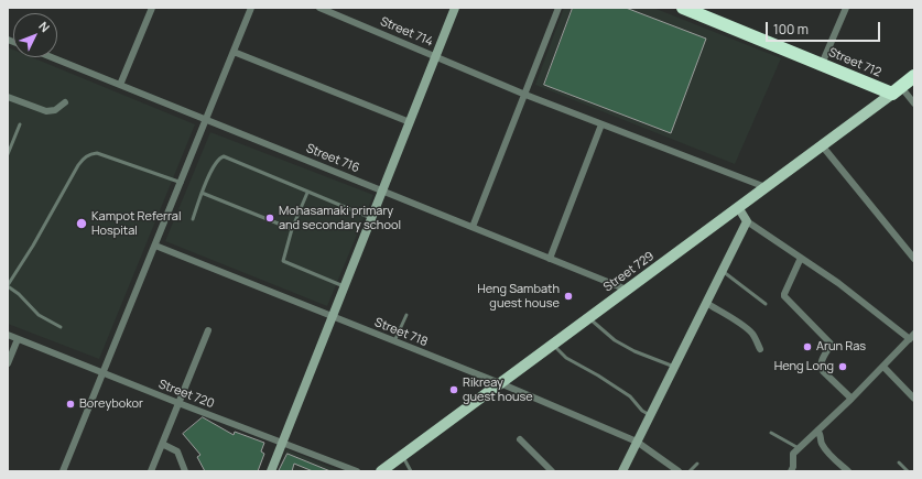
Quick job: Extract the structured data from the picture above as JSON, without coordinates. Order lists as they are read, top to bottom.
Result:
{
  "streets": {
    "highway": ["Street 712"],
    "main road": ["Street 729"],
    "street": [
      "Street 714",
      "Street 716",
      "Street 718",
      "Street 720"
    ]
  },
  "crossings": [
    ["Street 714", "Street 729"],
    ["Street 712", "Street 729"],
    ["Street 716", "Street 729"],
    ["Street 729", "Street 718"]
  ],
  "places": [
    "Mohasamaki primary and secondary school",
    "Kampot Referral Hospital",
    "Heng Sambath guest house",
    "Arun Ras",
    "Heng Long",
    "Rikreay guest house",
    "Boreybokor"
  ],
  "scale_bar": "100 m",
  "north": "top right"
}
